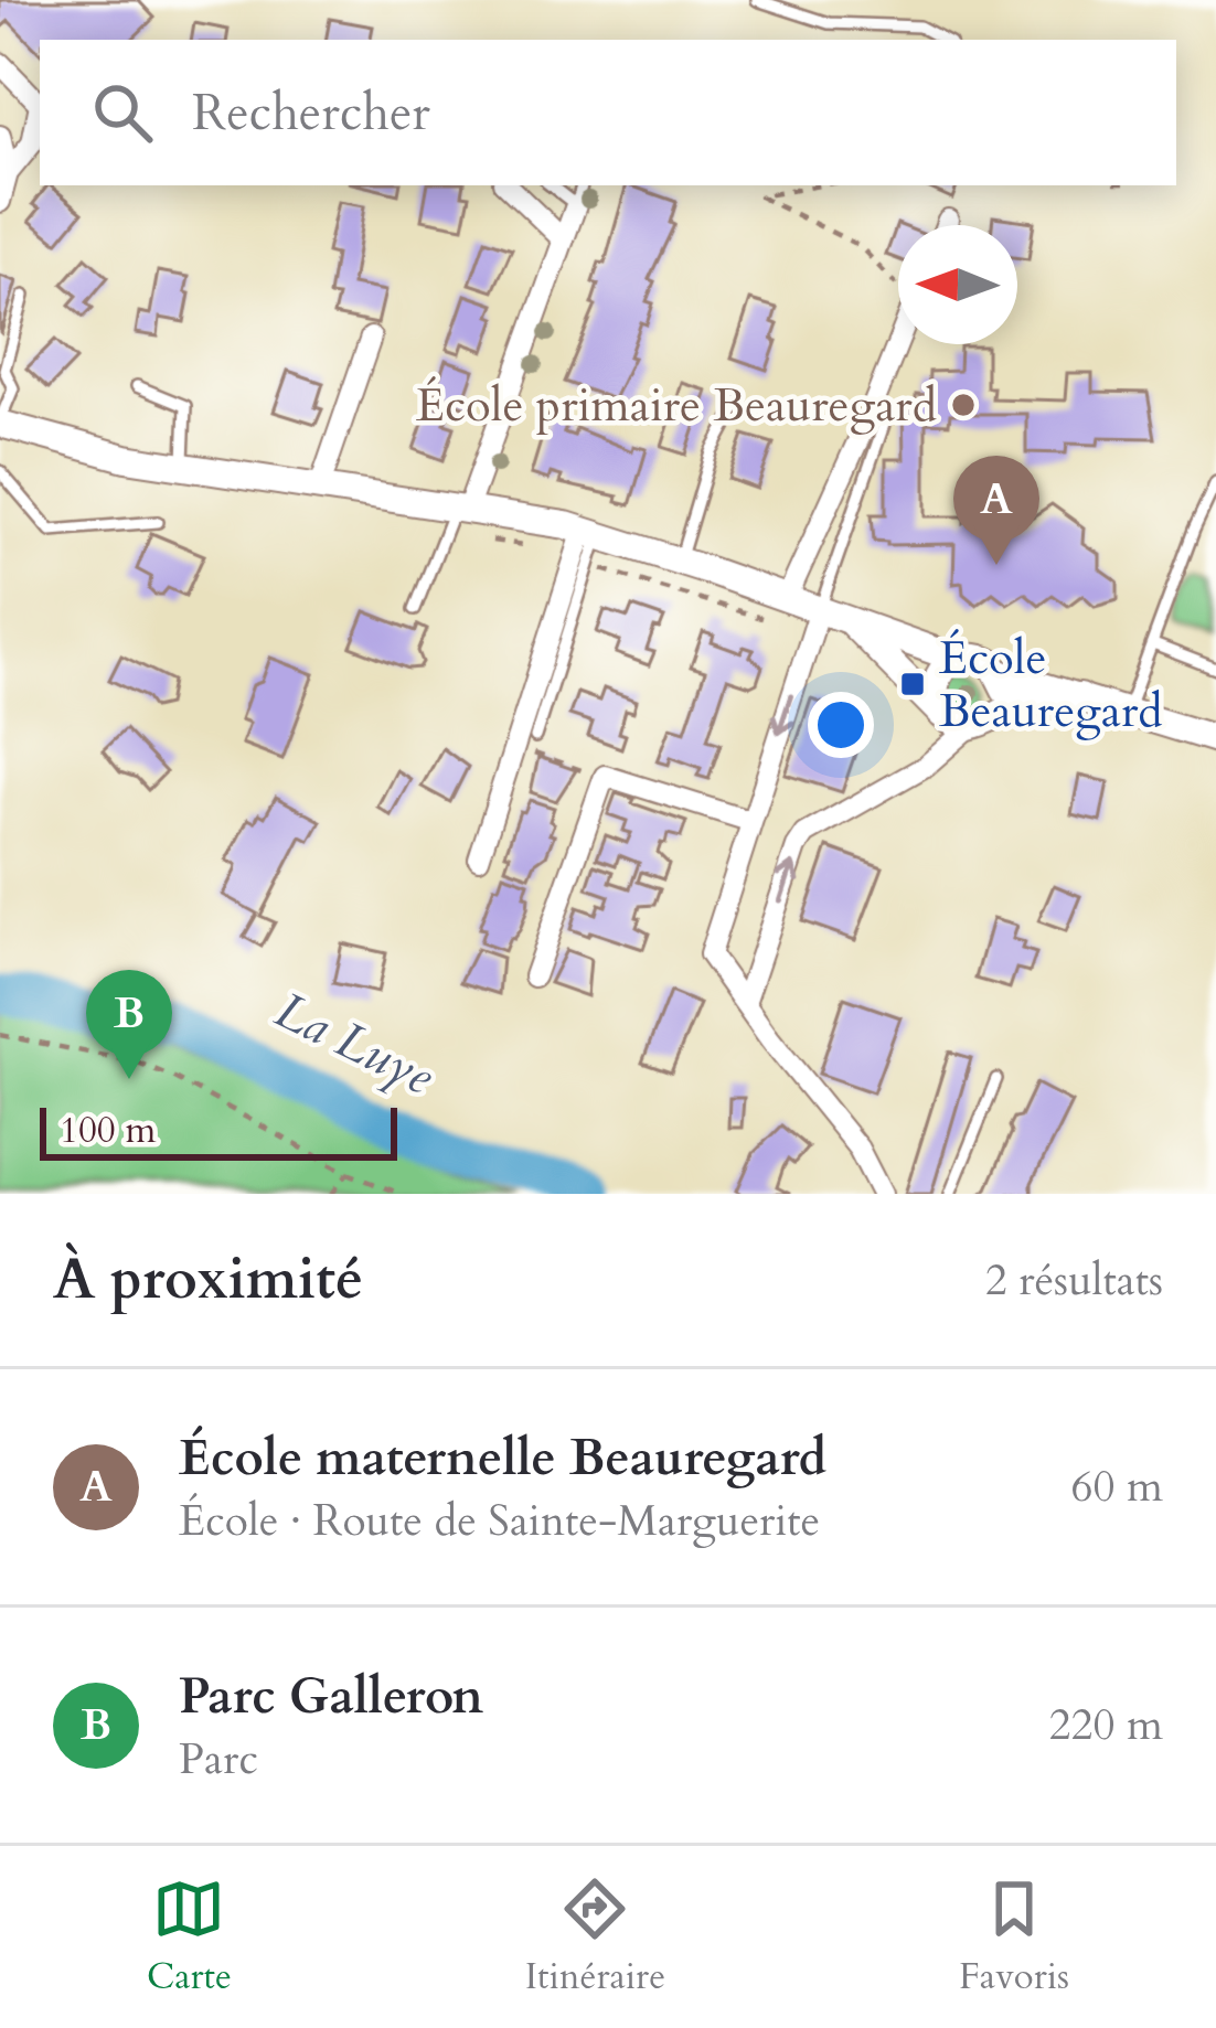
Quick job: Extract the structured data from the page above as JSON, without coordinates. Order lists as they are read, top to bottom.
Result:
{
  "water": ["La Luye"],
  "places": {
    "other": ["École primaire Beauregard"],
    "transit": ["École Beauregard"]
  },
  "scale_bar": "100 m",
  "north": "left",
  "page": {
    "search": "Rechercher",
    "pins": ["A", "B"],
    "scale": "100 m",
    "heading": ["À proximité", "2 résultats"],
    "list": [
      {
        "mark": "A",
        "name": "École maternelle Beauregard",
        "note": "École · Route de Sainte-Marguerite",
        "value": "60 m"
      },
      {
        "mark": "B",
        "name": "Parc Galleron",
        "note": "Parc",
        "value": "220 m"
      }
    ],
    "nav": ["Carte", "Itinéraire", "Favoris"]
  }
}
